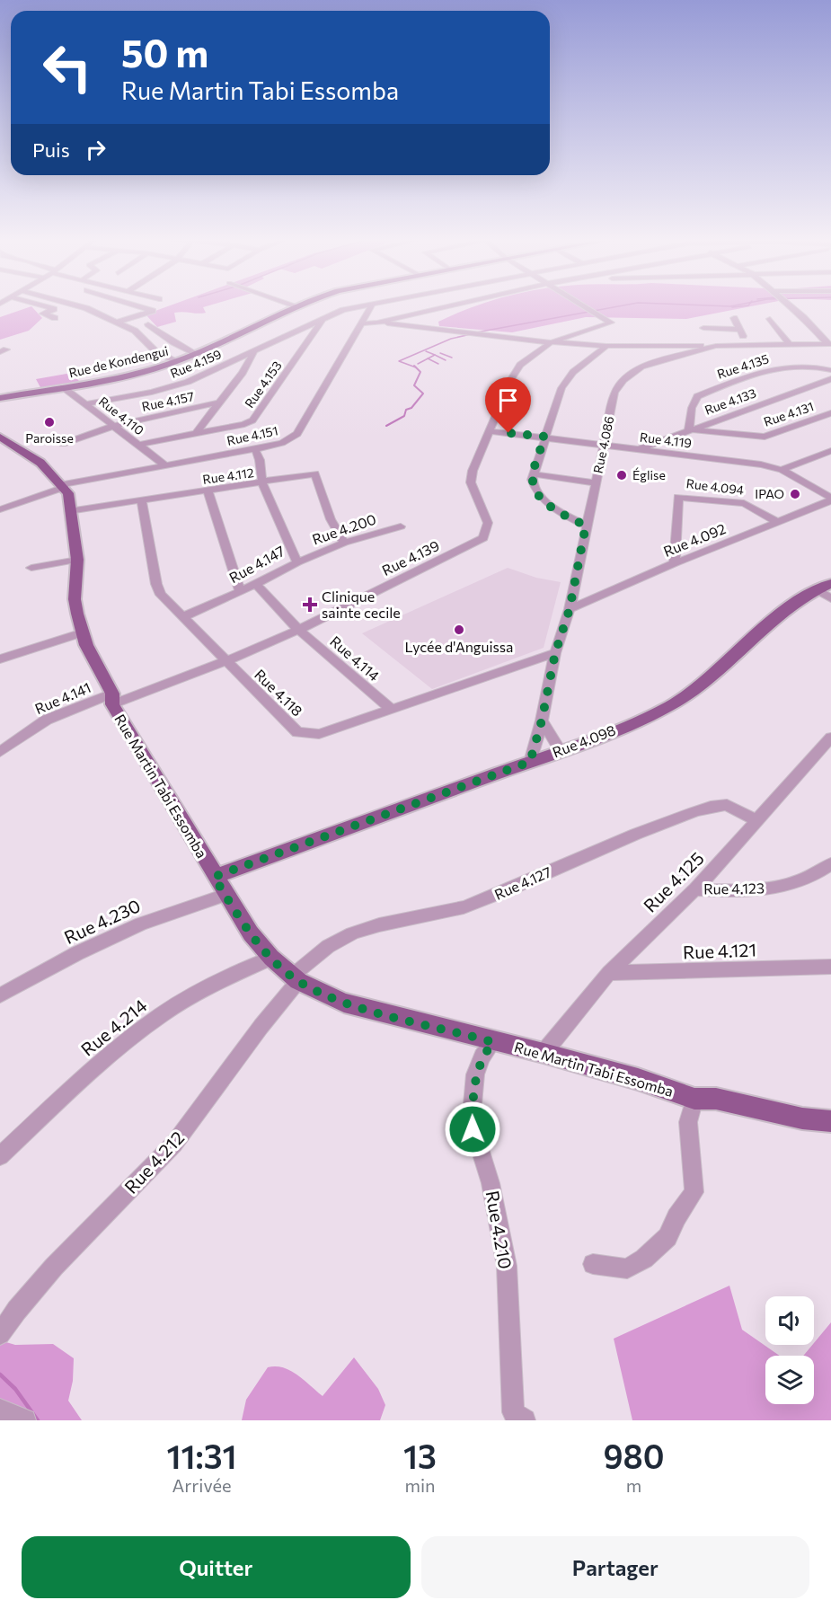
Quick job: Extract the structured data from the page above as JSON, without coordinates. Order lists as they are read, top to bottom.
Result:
{
  "streets": {
    "main road": ["Rue de Kondengui", "Rue 4.098", "Rue Martin Tabi Essomba"],
    "street": [
      "Rue 4.159",
      "Rue 4.135",
      "Rue 4.153",
      "Rue 4.157",
      "Rue 4.133",
      "Rue 4.131",
      "Rue 4.110",
      "Rue 4.151",
      "Rue 4.119",
      "Rue 4.086",
      "Rue 4.112",
      "Rue 4.094",
      "Rue 4.200",
      "Rue 4.092",
      "Rue 4.139",
      "Rue 4.147",
      "Rue 4.114",
      "Rue 4.118",
      "Rue 4.141",
      "Rue 4.125",
      "Rue 4.127",
      "Rue 4.123",
      "Rue 4.230",
      "Rue 4.121",
      "Rue 4.214",
      "Rue 4.212",
      "Rue 4.210"
    ]
  },
  "crossings": [
    ["Rue de Kondengui", "Rue 4.110"],
    ["Rue 4.159", "Rue 4.153"],
    ["Rue 4.159", "Rue 4.110"],
    ["Rue 4.135", "Rue 4.133"],
    ["Rue 4.135", "Rue 4.131"],
    ["Rue 4.153", "Rue 4.110"],
    ["Rue 4.157", "Rue 4.110"],
    ["Rue 4.133", "Rue 4.131"],
    ["Rue 4.133", "Rue 4.119"],
    ["Rue 4.110", "Rue 4.151"],
    ["Rue 4.151", "Rue 4.147"],
    ["Rue 4.151", "Rue Martin Tabi Essomba"],
    ["Rue 4.119", "Rue 4.086"],
    ["Rue 4.119", "Rue 4.092"],
    ["Rue 4.119", "Rue 4.139"],
    ["Rue 4.086", "Rue 4.092"],
    ["Rue 4.086", "Rue 4.118"],
    ["Rue 4.086", "Rue 4.098"],
    ["Rue 4.112", "Rue 4.200"],
    ["Rue 4.112", "Rue 4.147"],
    ["Rue 4.112", "Rue 4.118"],
    ["Rue 4.112", "Rue Martin Tabi Essomba"],
    ["Rue 4.094", "Rue 4.092"],
    ["Rue 4.200", "Rue 4.147"],
    ["Rue 4.139", "Rue 4.114"],
    ["Rue 4.139", "Rue 4.118"],
    ["Rue 4.139", "Rue 4.141"],
    ["Rue 4.139", "Rue Martin Tabi Essomba"],
    ["Rue 4.147", "Rue 4.114"],
    ["Rue 4.147", "Rue 4.118"],
    ["Rue 4.114", "Rue 4.118"],
    ["Rue 4.141", "Rue Martin Tabi Essomba"],
    ["Rue 4.098", "Rue Martin Tabi Essomba"],
    ["Rue Martin Tabi Essomba", "Rue 4.125"],
    ["Rue Martin Tabi Essomba", "Rue 4.127"],
    ["Rue Martin Tabi Essomba", "Rue 4.230"],
    ["Rue Martin Tabi Essomba", "Rue 4.214"],
    ["Rue Martin Tabi Essomba", "Rue 4.212"],
    ["Rue Martin Tabi Essomba", "Rue 4.210"],
    ["Rue 4.125", "Rue 4.127"],
    ["Rue 4.125", "Rue 4.123"],
    ["Rue 4.125", "Rue 4.121"],
    ["Rue 4.127", "Rue 4.212"]
  ],
  "places": {
    "other": [
      "Paroisse",
      "Église",
      "IPAO",
      "Lycée d'Anguissa"
    ],
    "health": ["Clinique sainte cecile"]
  },
  "page": {
    "turn": ["50 m", "Rue Martin Tabi Essomba"],
    "then": "Puis",
    "eta": [
      "11:31",
      "Arrivée",
      "13",
      "min",
      "980",
      "m"
    ],
    "buttons": ["Quitter", "Partager"]
  }
}
